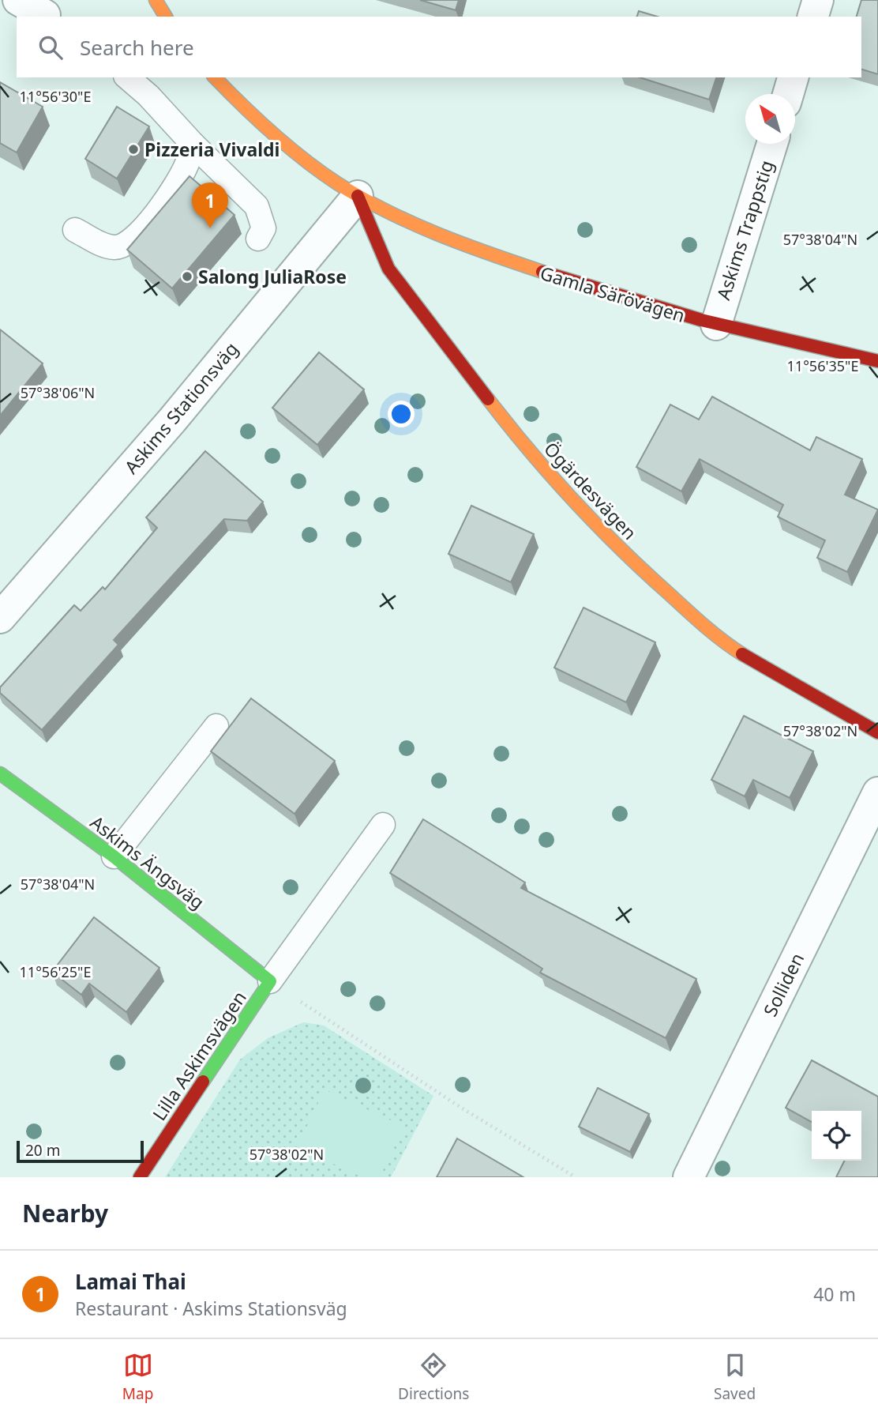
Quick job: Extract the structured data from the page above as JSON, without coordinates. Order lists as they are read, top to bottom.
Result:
{
  "streets": {
    "street": [
      "Askims Trappstig",
      "Gamla Särövägen",
      "Askims Stationsväg",
      "Ögärdesvägen",
      "Askims Ängsväg",
      "Solliden",
      "Lilla Askimsvägen"
    ]
  },
  "crossings": [
    ["Askims Trappstig", "Gamla Särövägen"],
    ["Gamla Särövägen", "Askims Stationsväg"],
    ["Gamla Särövägen", "Ögärdesvägen"],
    ["Askims Stationsväg", "Ögärdesvägen"],
    ["Askims Ängsväg", "Lilla Askimsvägen"]
  ],
  "places": ["Pizzeria Vivaldi", "Salong JuliaRose"],
  "scale_bar": "20 m",
  "north": "top left",
  "page": {
    "search": "Search here",
    "pins": "1",
    "scale": "20 m",
    "heading": "Nearby",
    "list": [
      {
        "mark": "1",
        "name": "Lamai Thai",
        "note": "Restaurant · Askims Stationsväg",
        "value": "40 m"
      }
    ],
    "nav": ["Map", "Directions", "Saved"]
  },
  "coordinates": [
    "11°56'30\"E",
    "57°38'04\"N",
    "11°56'35\"E",
    "57°38'06\"N",
    "57°38'02\"N",
    "11°56'25\"E"
  ]
}
